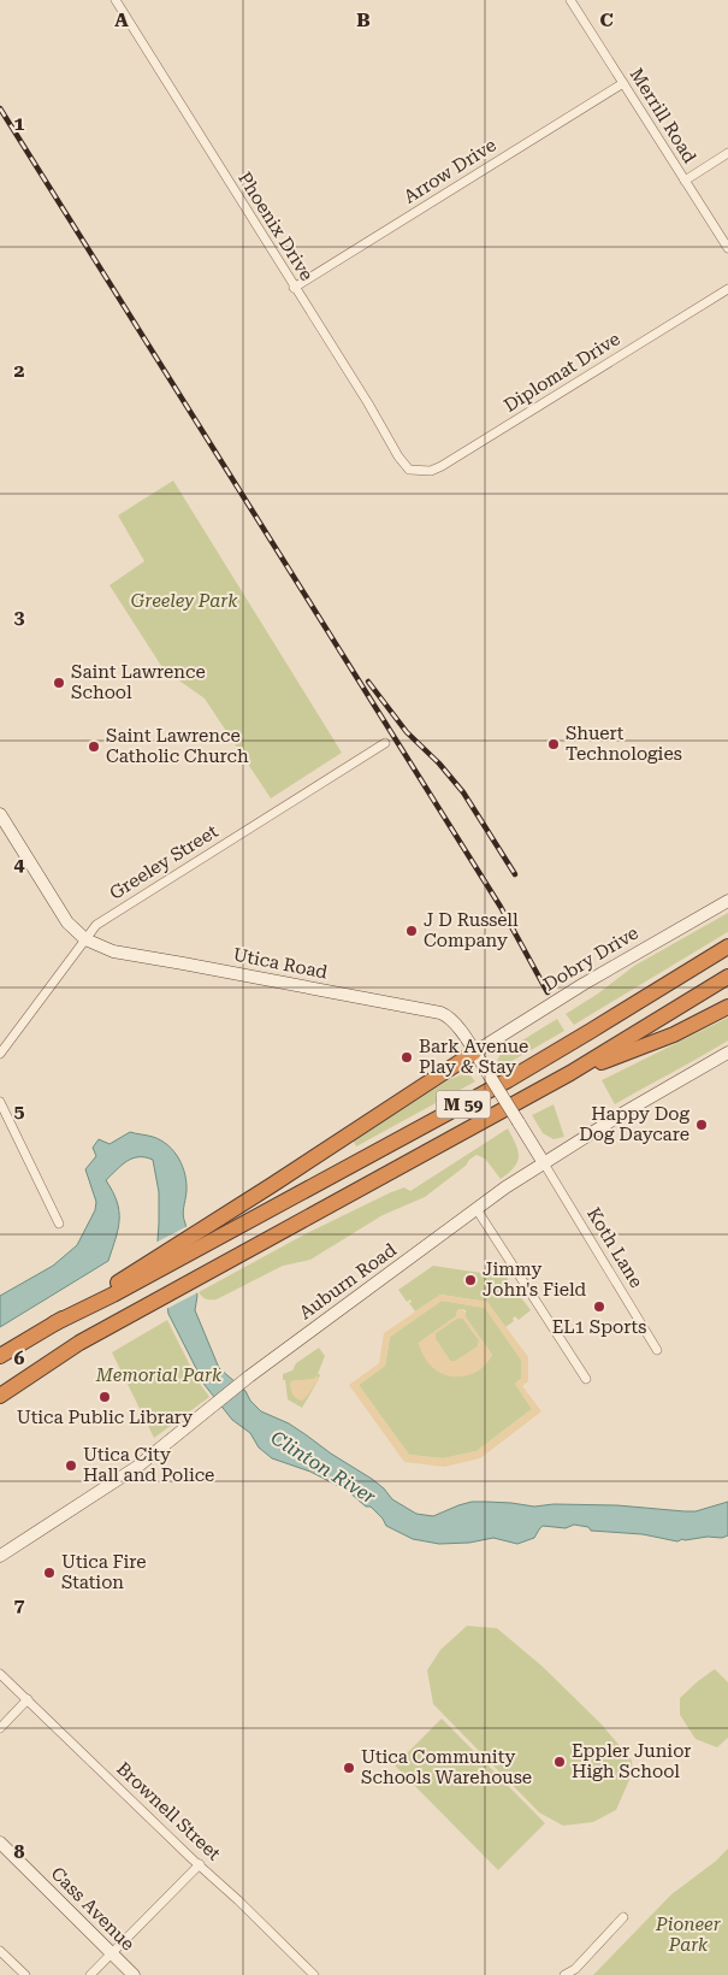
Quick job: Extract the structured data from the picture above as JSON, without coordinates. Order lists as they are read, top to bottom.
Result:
{
  "streets": {
    "highway": ["M 59"],
    "street": [
      "Merrill Road",
      "Arrow Drive",
      "Phoenix Drive",
      "Diplomat Drive",
      "Greeley Street",
      "Dobry Drive",
      "Utica Road",
      "Koth Lane",
      "Auburn Road",
      "Brownell Street",
      "Cass Avenue"
    ]
  },
  "crossings": [
    ["Merrill Road", "Arrow Drive"],
    ["Arrow Drive", "Phoenix Drive"],
    ["Phoenix Drive", "Diplomat Drive"],
    ["Greeley Street", "Utica Road"],
    ["Dobry Drive", "Utica Road"],
    ["Utica Road", "Koth Lane"],
    ["Utica Road", "Auburn Road"],
    ["Koth Lane", "Auburn Road"]
  ],
  "water": ["Clinton River"],
  "parks": ["Greeley Park", "Memorial Park", "Pioneer Park"],
  "places": [
    "Saint Lawrence School",
    "Shuert Technologies",
    "Saint Lawrence Catholic Church",
    "J D Russell Company",
    "Bark Avenue Play & Stay",
    "Happy Dog Dog Daycare",
    "Jimmy John's Field",
    "EL1 Sports",
    "Utica Public Library",
    "Utica City Hall and Police",
    "Utica Fire Station",
    "Eppler Junior High School",
    "Utica Community Schools Warehouse"
  ],
  "grid": {
    "columns": ["A", "B", "C"],
    "rows": [
      "1",
      "2",
      "3",
      "4",
      "5",
      "6",
      "7",
      "8"
    ]
  }
}
